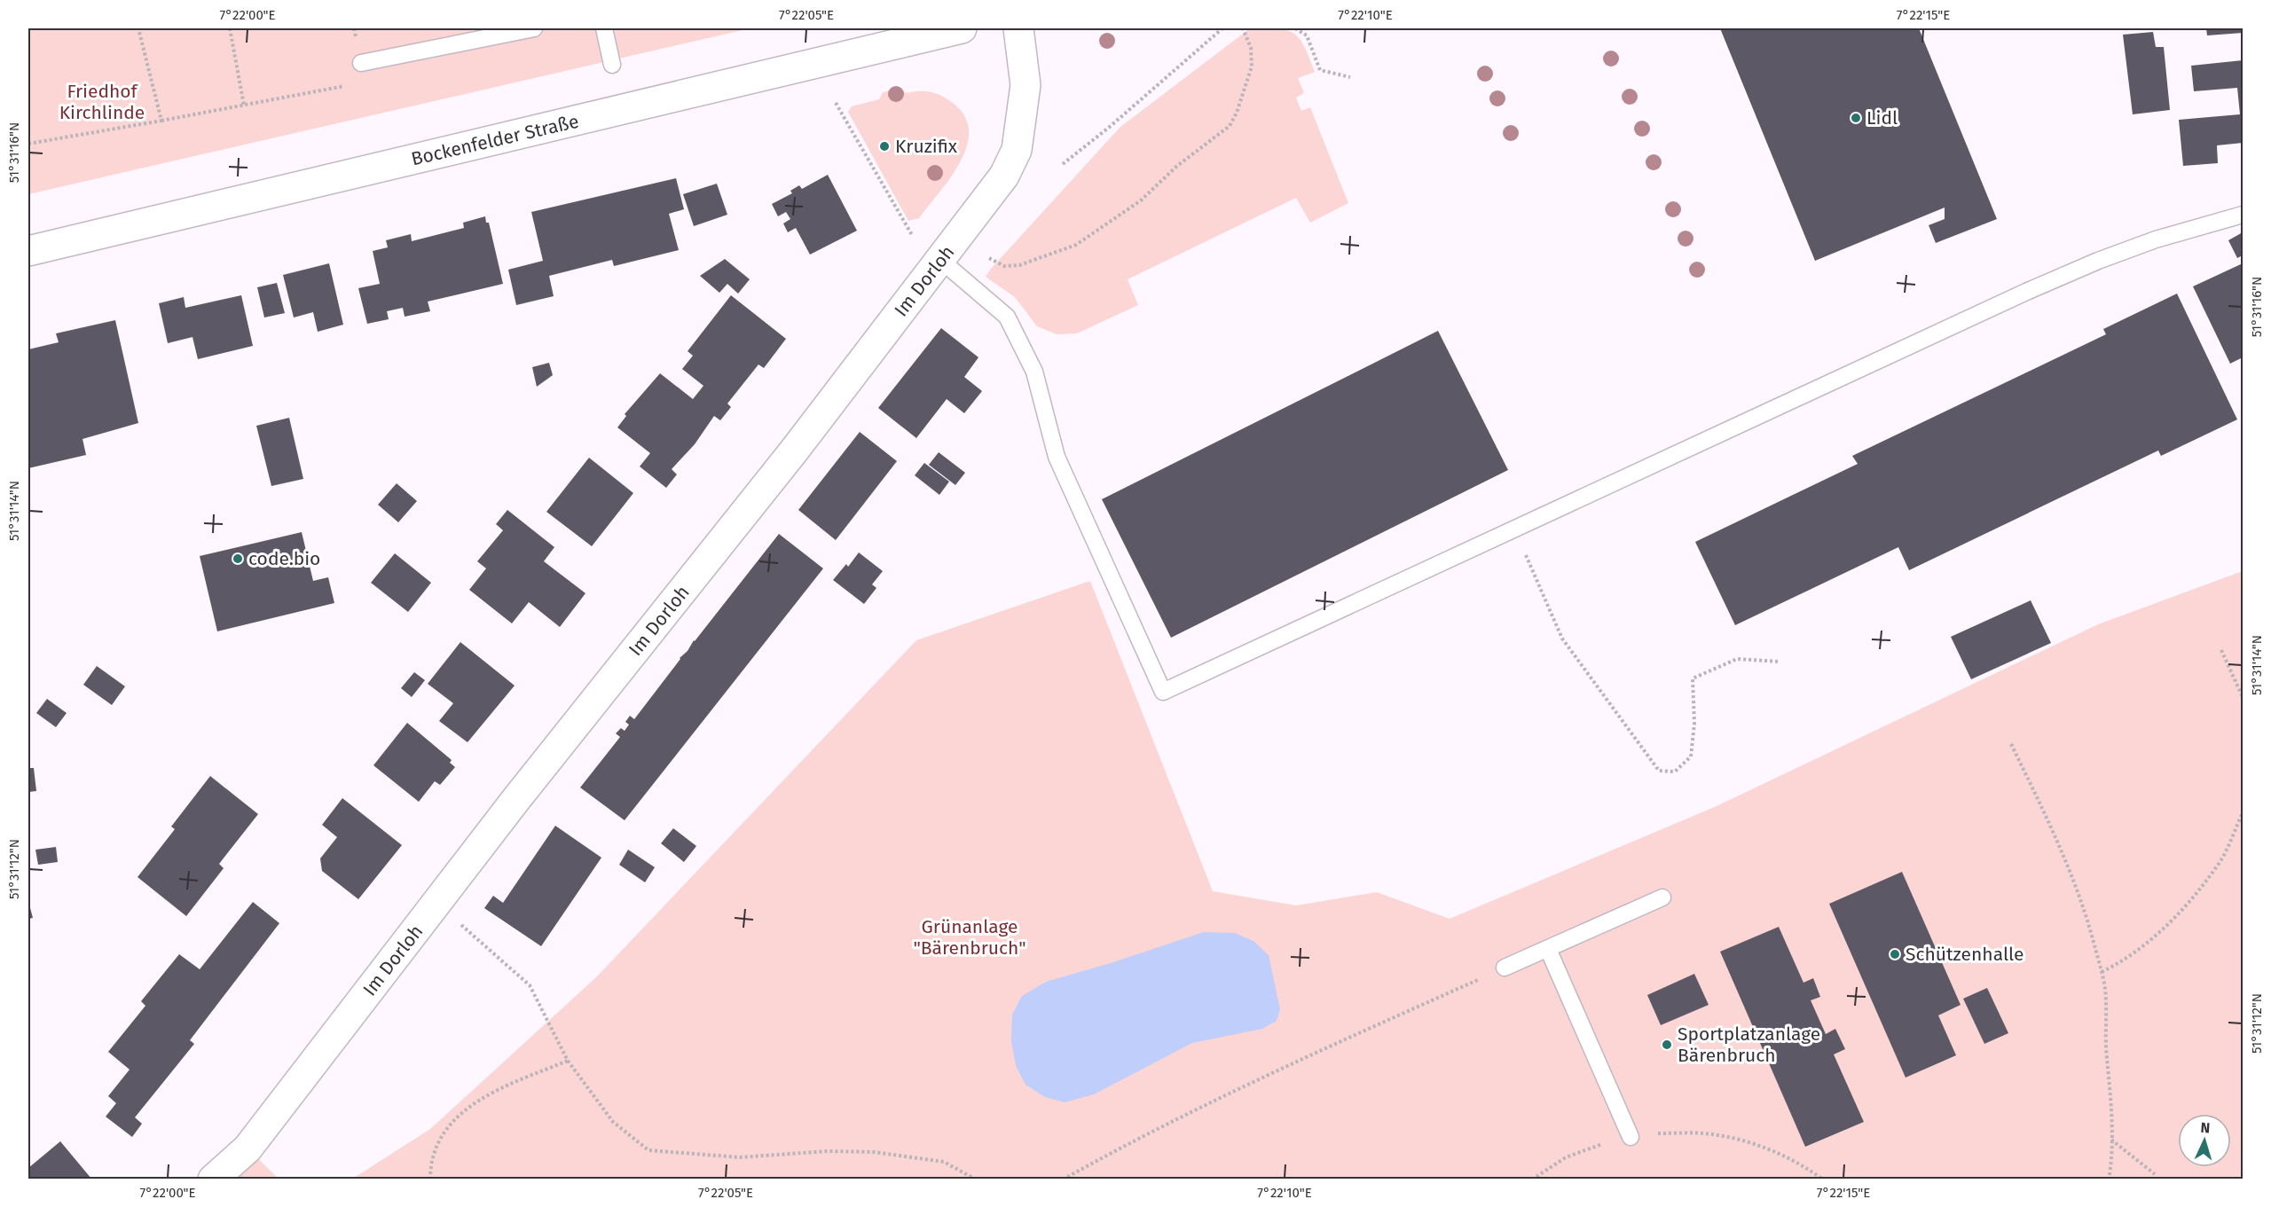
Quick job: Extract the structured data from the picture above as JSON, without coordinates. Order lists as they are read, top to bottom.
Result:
{
  "streets": {
    "street": ["Bockenfelder Straße", "Im Dorloh"]
  },
  "parks": ["Friedhof Kirchlinde", "Grünanlage \"Bärenbruch\""],
  "places": [
    "Lidl",
    "Kruzifix",
    "code.bio",
    "Schützenhalle",
    "Sportplatzanlage Bärenbruch"
  ],
  "north": "top",
  "coordinates": [
    "7°22'00\"E",
    "7°22'05\"E",
    "7°22'10\"E",
    "7°22'15\"E",
    "51°31'16\"N",
    "51°31'14\"N",
    "51°31'12\"N"
  ]
}
